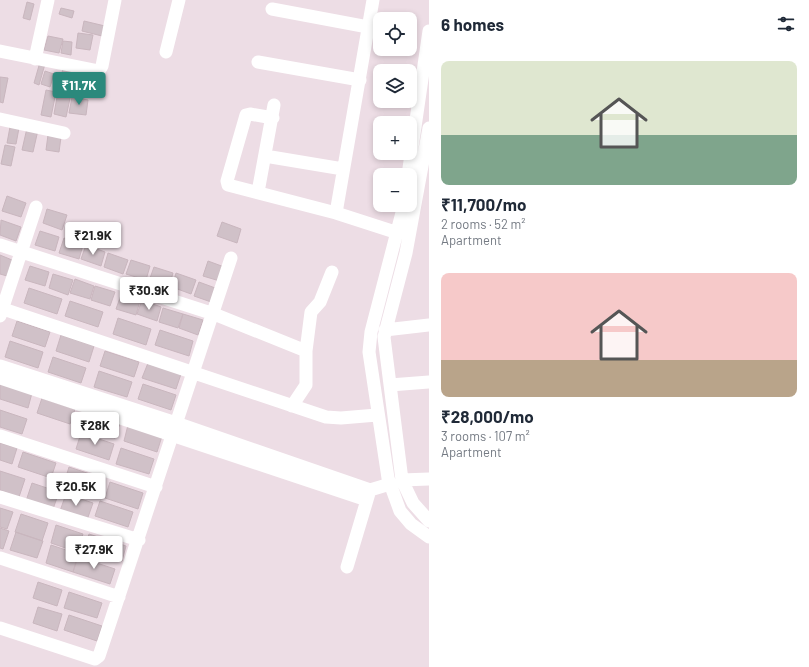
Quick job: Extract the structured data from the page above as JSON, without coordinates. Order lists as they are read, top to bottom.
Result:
{
  "page": {
    "heading": "6 homes",
    "map_buttons": ["+", "−"],
    "list": [
      {
        "name": "₹11,700/mo",
        "note": "2 rooms · 52 m² · Apartment"
      },
      {
        "name": "₹28,000/mo",
        "note": "3 rooms · 107 m² · Apartment"
      }
    ],
    "price": [
      "₹11.7K",
      "₹21.9K",
      "₹30.9K",
      "₹28K",
      "₹20.5K",
      "₹27.9K"
    ]
  }
}
